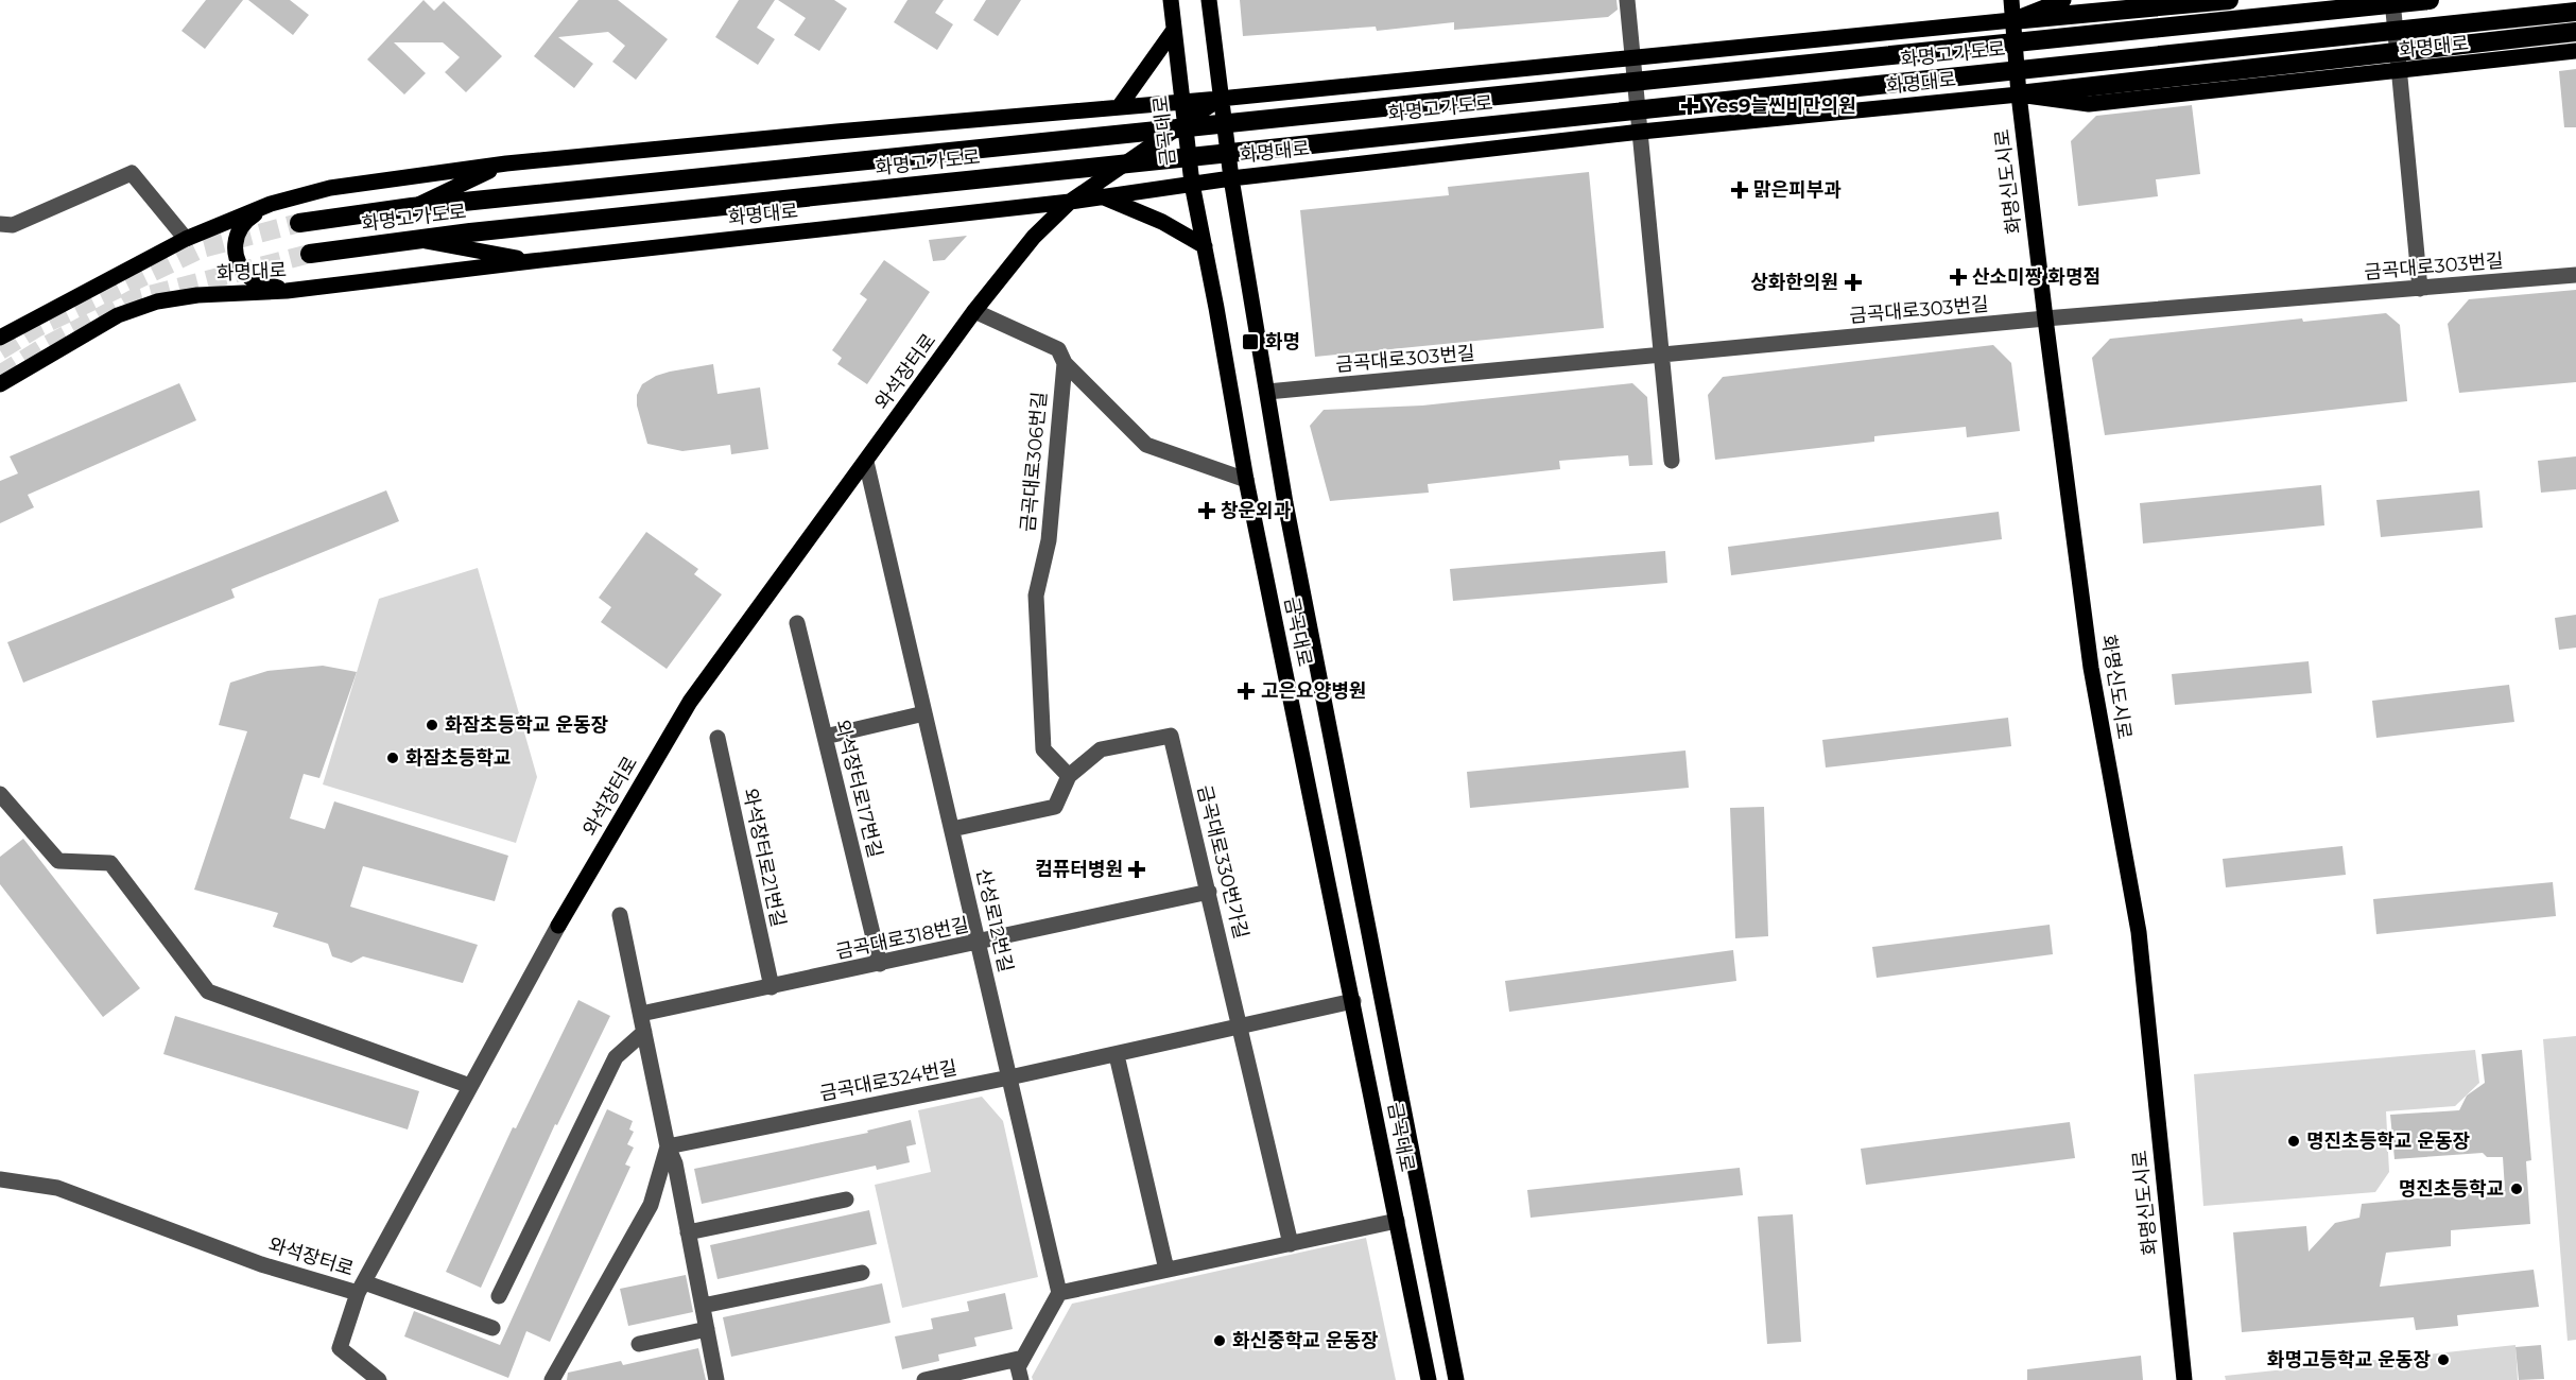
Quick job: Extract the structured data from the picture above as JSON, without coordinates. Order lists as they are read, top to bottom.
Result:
{
  "streets": {
    "highway": ["화명고가도로"],
    "main road": [
      "화명대로",
      "금곡대로",
      "화명신도시로",
      "와석장터로"
    ],
    "street": [
      "금곡대로303번길",
      "금곡대로306번길",
      "와석장터로17번길",
      "와석장터로21번길",
      "금곡대로330번가길",
      "산성로12번길",
      "금곡대로318번길",
      "금곡대로324번길"
    ]
  },
  "crossings": [
    ["화명대로", "금곡대로"],
    ["화명대로", "화명신도시로"],
    ["화명대로", "와석장터로"],
    ["금곡대로", "금곡대로303번길"],
    ["금곡대로", "와석장터로"],
    ["금곡대로", "금곡대로324번길"],
    ["화명신도시로", "금곡대로303번길"],
    ["와석장터로", "산성로12번길"],
    ["금곡대로306번길", "금곡대로330번가길"],
    ["와석장터로17번길", "금곡대로318번길"],
    ["와석장터로21번길", "금곡대로318번길"],
    ["금곡대로330번가길", "산성로12번길"],
    ["금곡대로330번가길", "금곡대로318번길"],
    ["금곡대로330번가길", "금곡대로324번길"],
    ["산성로12번길", "금곡대로318번길"],
    ["산성로12번길", "금곡대로324번길"]
  ],
  "places": {
    "health": [
      "Yes9늘씬비만의원",
      "맑은피부과",
      "산소미짱 화명점",
      "상화한의원",
      "창운외과",
      "고은요양병원",
      "컴퓨터병원"
    ],
    "transit": ["화명"],
    "other": [
      "화잠초등학교 운동장",
      "화잠초등학교",
      "명진초등학교 운동장",
      "명진초등학교",
      "화신중학교 운동장",
      "화명고등학교 운동장"
    ]
  }
}
